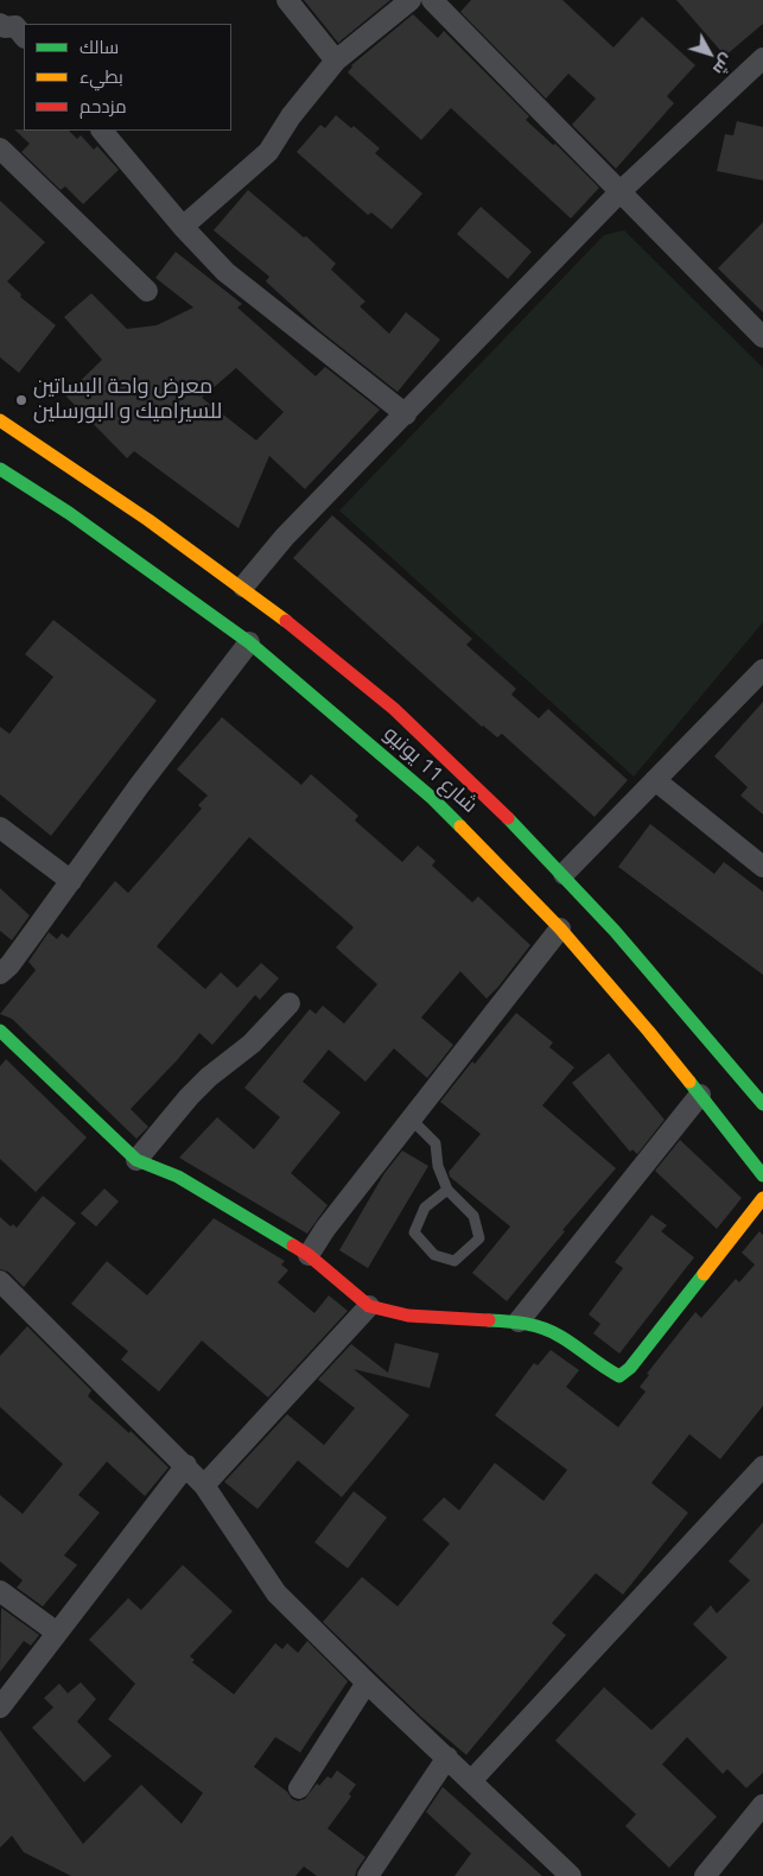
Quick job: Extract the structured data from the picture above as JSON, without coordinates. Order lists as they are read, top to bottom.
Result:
{
  "streets": {
    "main road": ["شارع 11 يونيو"]
  },
  "places": ["معرض واحة البساتين للسيراميك و البورسلين"],
  "legend": ["سالك", "بطيء", "مزدحم"],
  "north": "bottom right"
}
